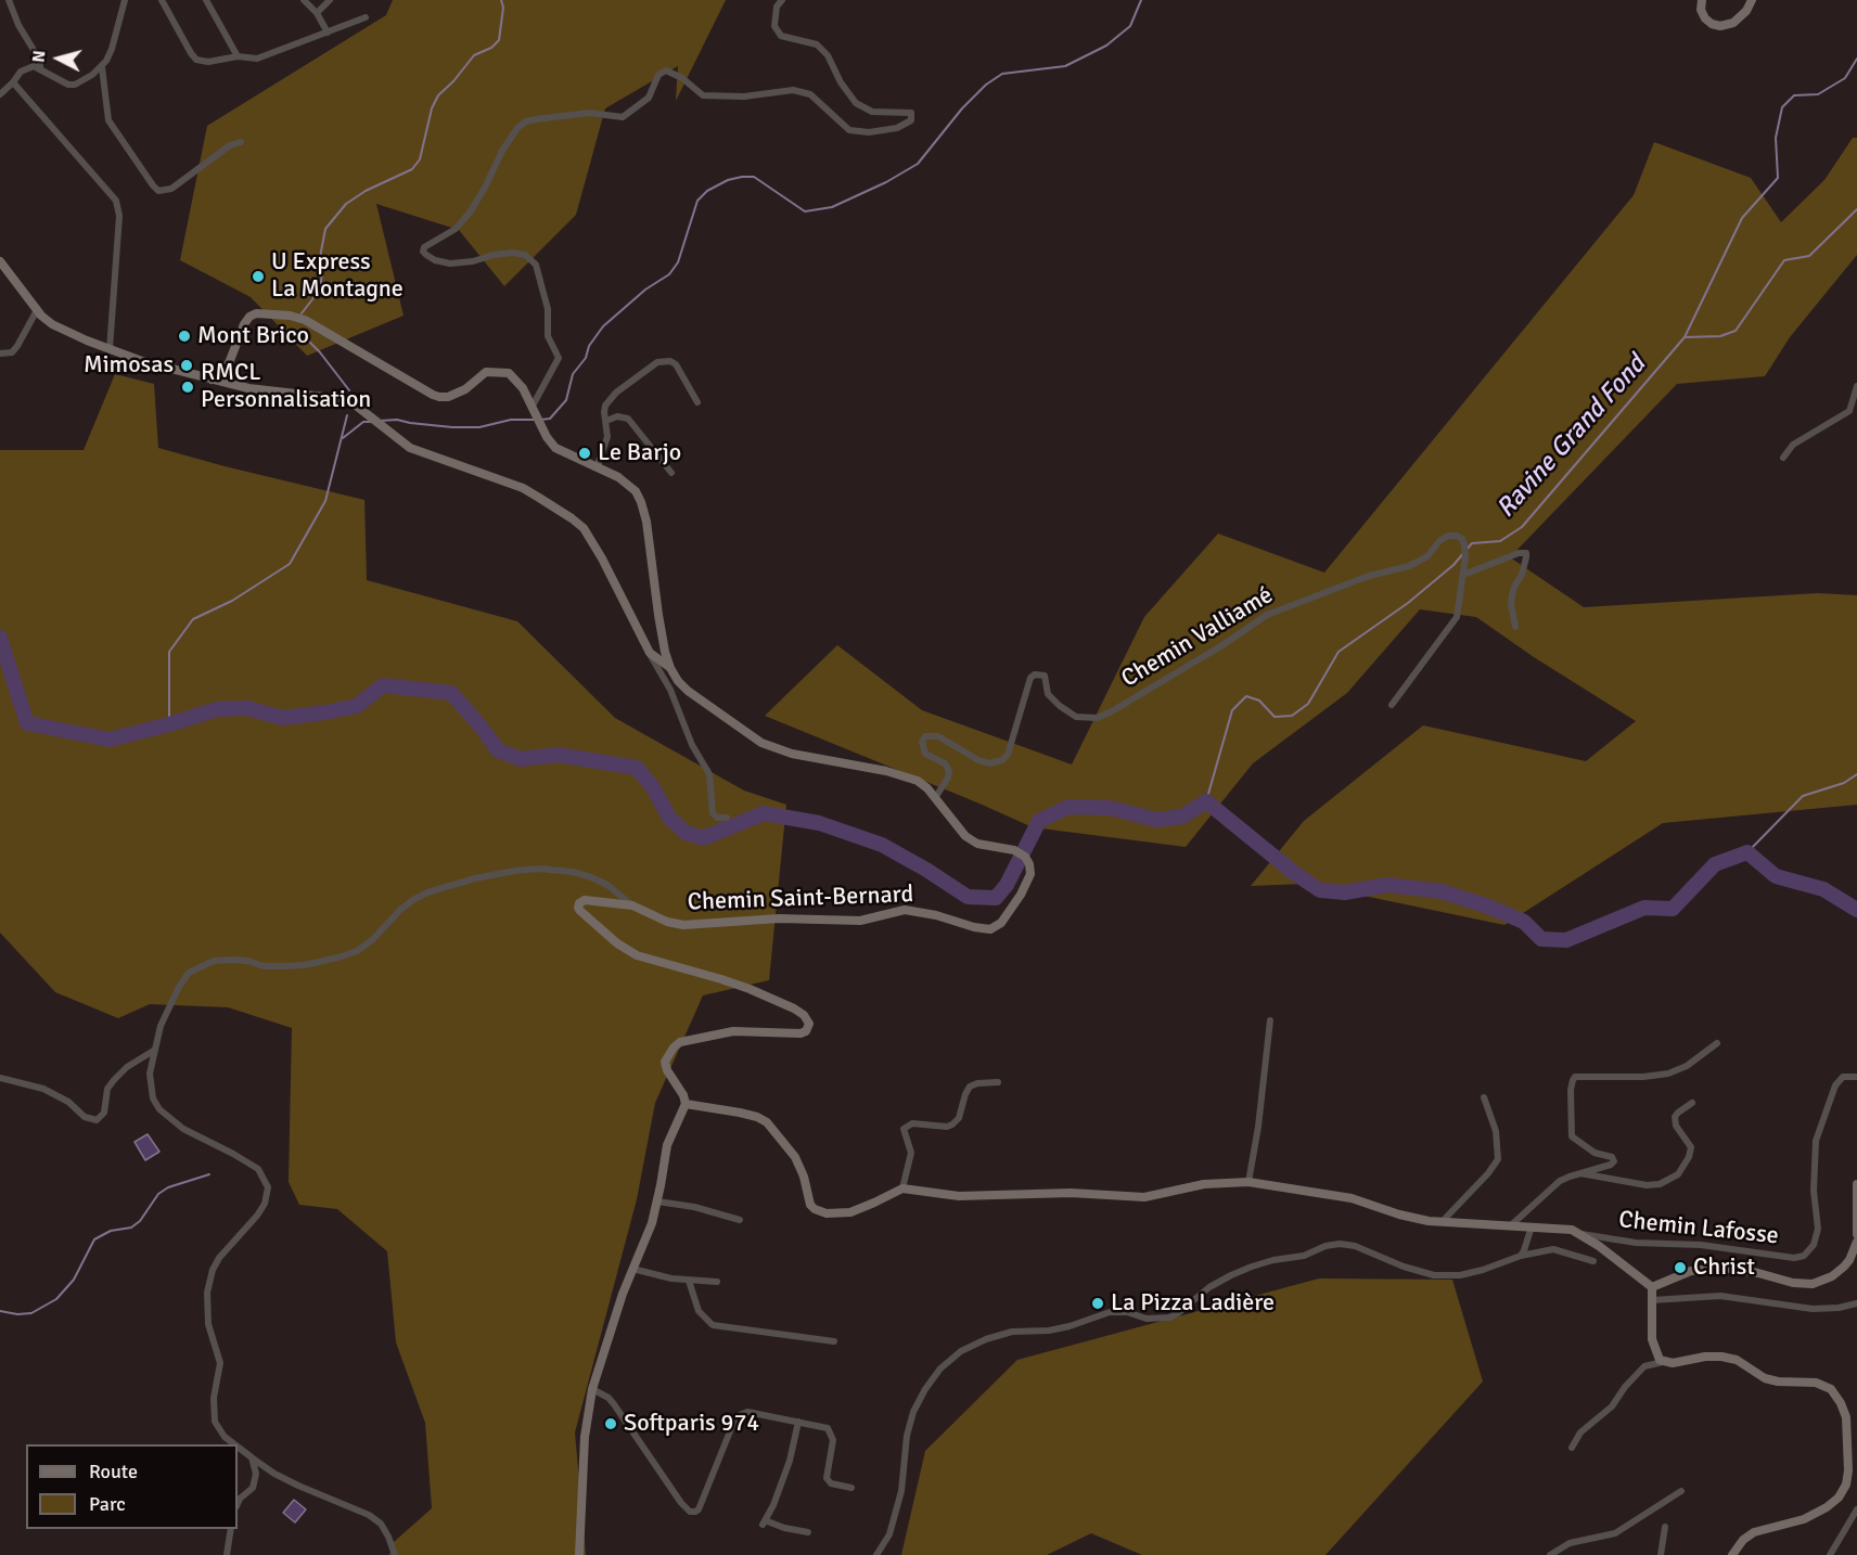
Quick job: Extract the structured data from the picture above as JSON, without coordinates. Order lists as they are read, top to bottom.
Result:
{
  "streets": {
    "street": ["Chemin Valliamé", "Chemin Saint-Bernard", "Chemin Lafosse"]
  },
  "crossings": [
    ["Chemin Valliamé", "Chemin Saint-Bernard"]
  ],
  "water": ["Ravine Grand Fond"],
  "places": [
    "U Express La Montagne",
    "Mont Brico",
    "Mimosas",
    "RMCL Personnalisation",
    "Le Barjo",
    "Christ",
    "La Pizza Ladière",
    "Softparis 974"
  ],
  "legend": ["Route", "Parc"],
  "north": "left"
}
